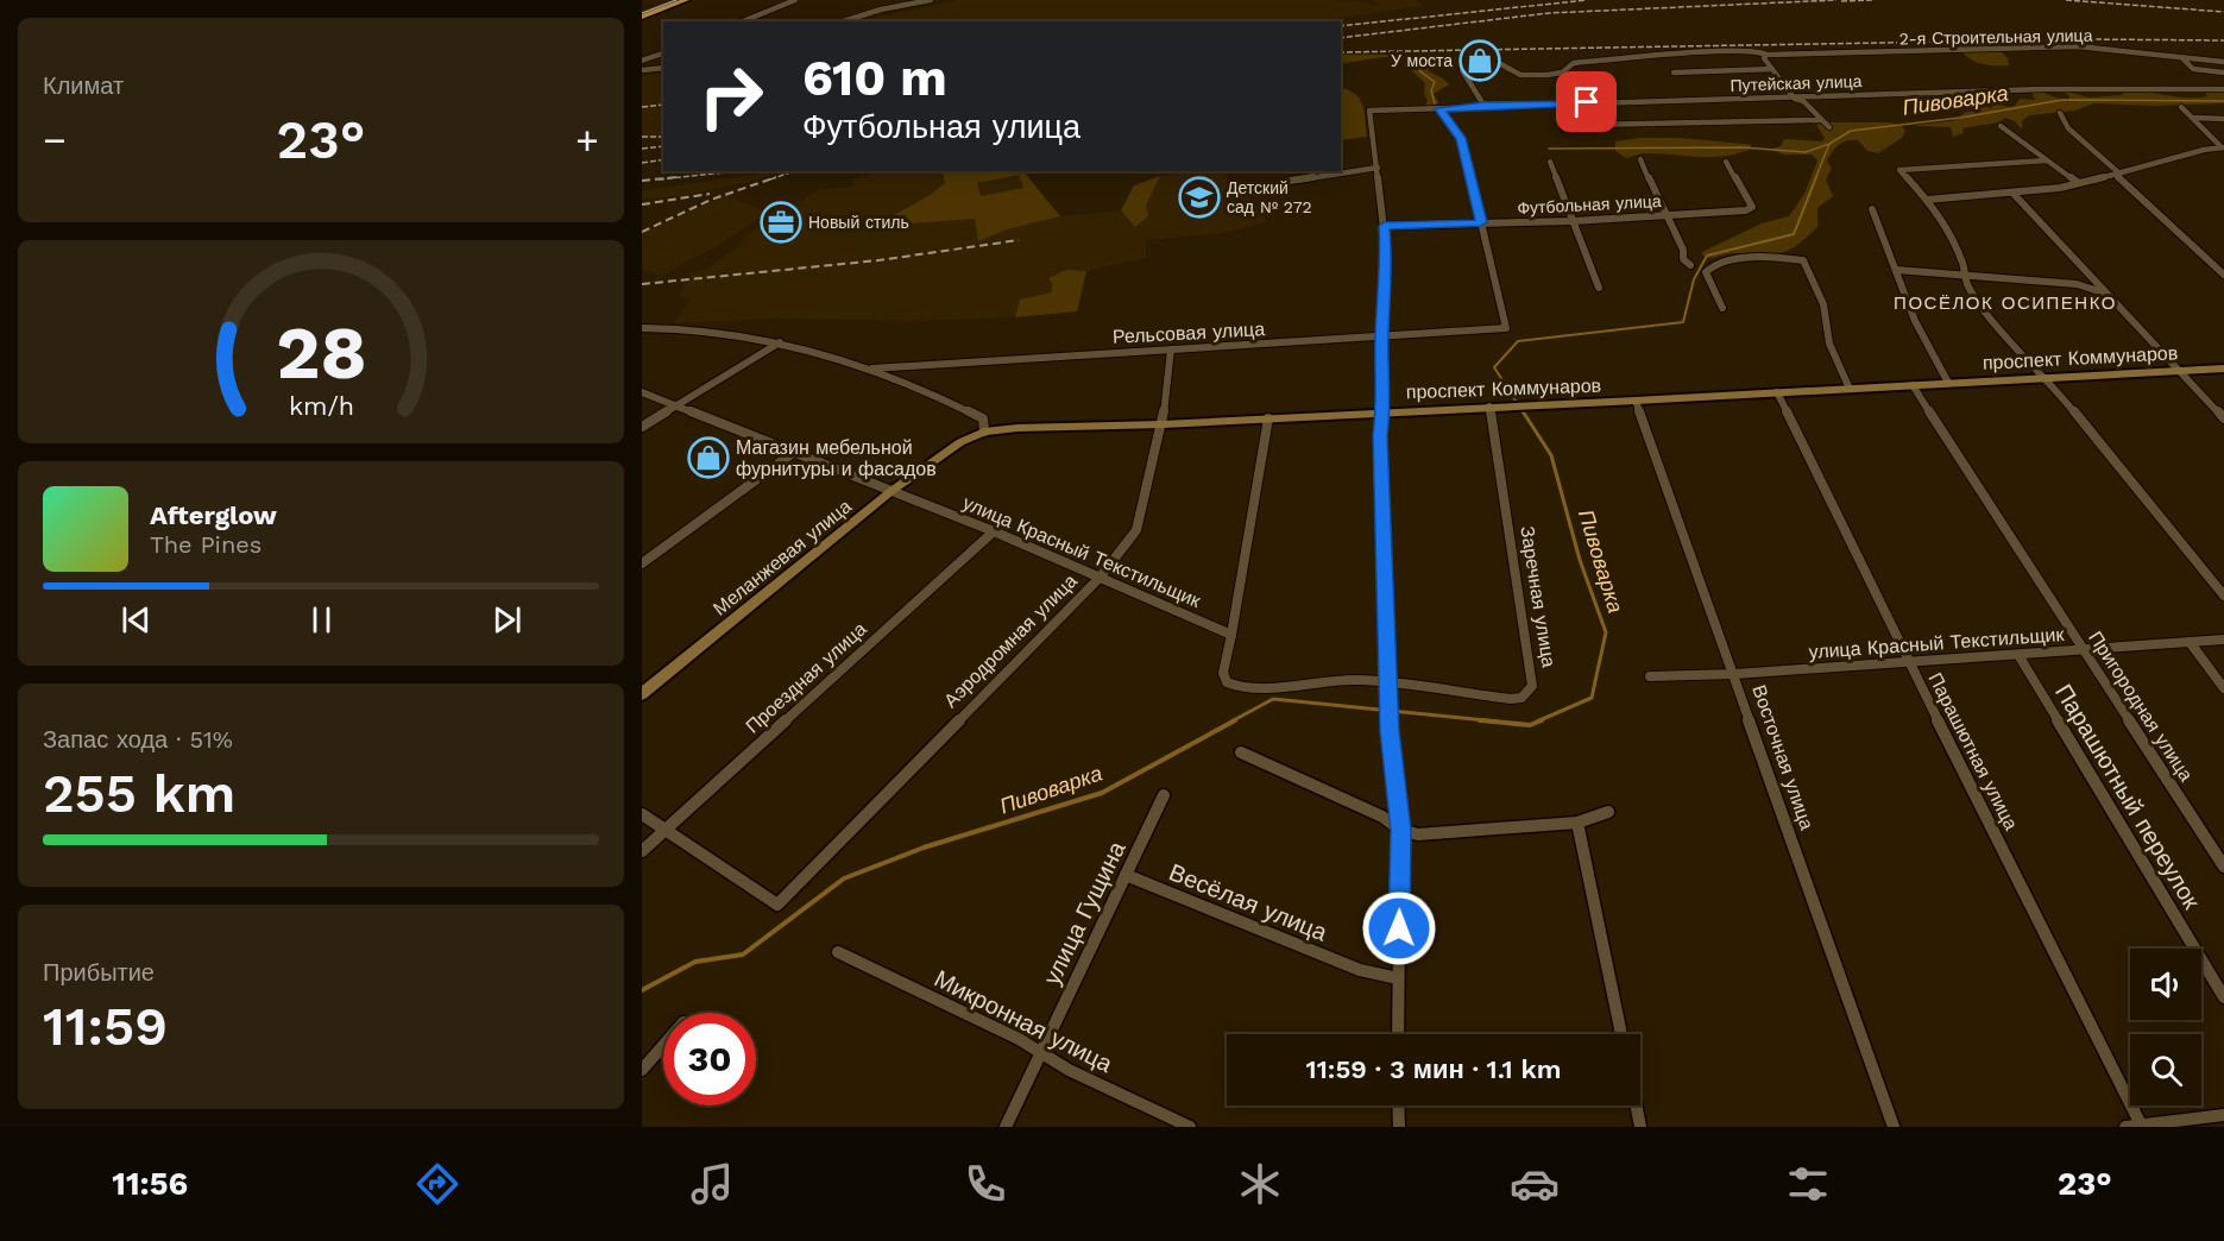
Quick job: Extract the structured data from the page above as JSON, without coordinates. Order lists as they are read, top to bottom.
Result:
{
  "streets": {
    "street": [
      "2-я Строительная улица",
      "Путейская улица",
      "Футбольная улица",
      "Рельсовая улица",
      "проспект Коммунаров",
      "улица Красный Текстильщик",
      "Меланжевая улица",
      "Заречная улица",
      "Аэродромная улица",
      "Проездная улица",
      "Пригородная улица",
      "Парашютная улица",
      "Восточная улица",
      "Парашютный переулок",
      "Весёлая улица",
      "улица Гущина",
      "Микронная улица"
    ]
  },
  "crossings": [
    ["2-я Строительная улица", "Путейская улица"],
    ["Футбольная улица", "Рельсовая улица"],
    ["Рельсовая улица", "Аэродромная улица"],
    ["проспект Коммунаров", "Меланжевая улица"],
    ["проспект Коммунаров", "Заречная улица"],
    ["проспект Коммунаров", "Аэродромная улица"],
    ["проспект Коммунаров", "Пригородная улица"],
    ["проспект Коммунаров", "Парашютная улица"],
    ["проспект Коммунаров", "Восточная улица"],
    ["улица Красный Текстильщик", "Меланжевая улица"],
    ["улица Красный Текстильщик", "Аэродромная улица"],
    ["улица Красный Текстильщик", "Проездная улица"],
    ["улица Красный Текстильщик", "Пригородная улица"],
    ["улица Красный Текстильщик", "Парашютная улица"],
    ["улица Красный Текстильщик", "Восточная улица"],
    ["улица Красный Текстильщик", "Парашютный переулок"],
    ["Аэродромная улица", "Проездная улица"],
    ["Весёлая улица", "улица Гущина"],
    ["улица Гущина", "Микронная улица"]
  ],
  "districts": ["ПОСЁЛОК ОСИПЕНКО"],
  "water": ["Пивоварка"],
  "places": {
    "shop": ["У моста", "Магазин мебельной фурнитуры и фасадов"],
    "school or university": ["Детский сад № 272"],
    "office": ["Новый стиль"]
  },
  "page": {
    "tile": [
      "Климат",
      ["Запас хода · 51%", "255 km"],
      ["Прибытие", "11:59"]
    ],
    "turn": ["610 m", "Футбольная улица"],
    "heat": ["−", "23°", "+"],
    "song": ["Afterglow", "The Pines"],
    "limit": "30",
    "trip": "11:59 · 3 мин · 1.1 km",
    "tabs": ["11:56", "23°"],
    "gauge": ["28", "km/h"]
  }
}
